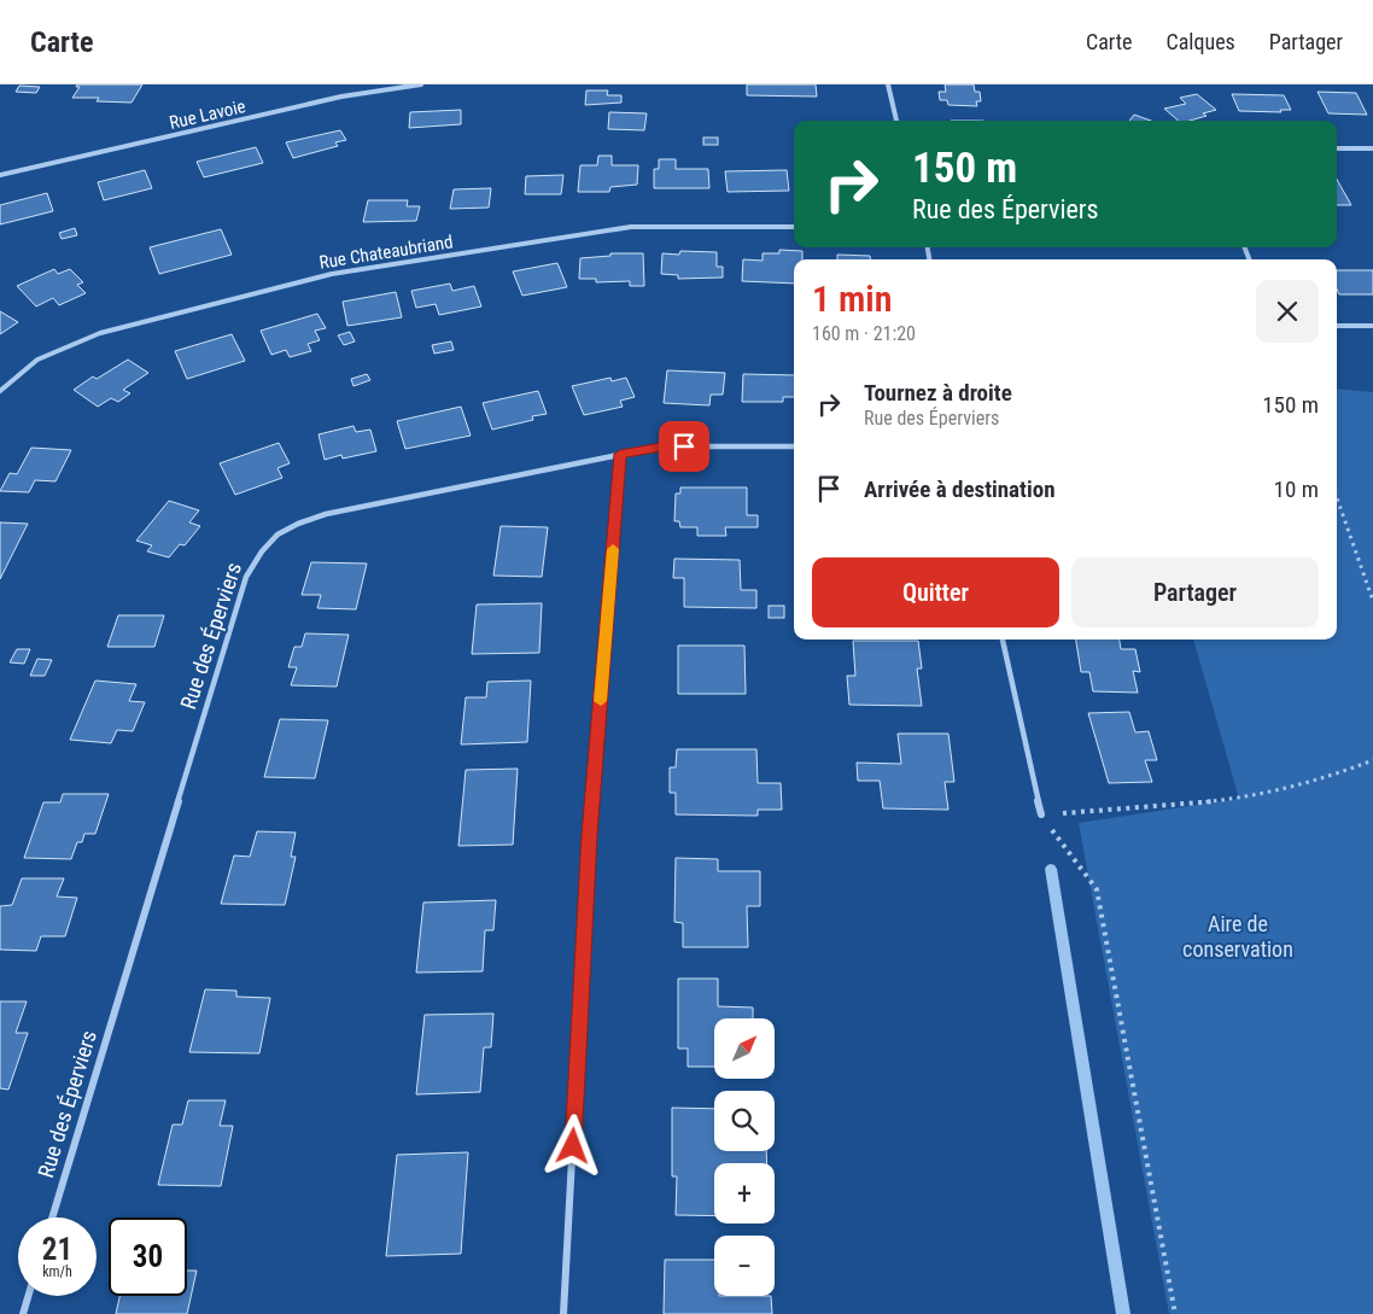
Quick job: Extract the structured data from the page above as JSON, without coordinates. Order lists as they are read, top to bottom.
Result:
{
  "streets": {
    "street": ["Rue Lavoie", "Rue Chateaubriand", "Rue des Éperviers"]
  },
  "parks": ["Aire de conservation"],
  "north": "top right",
  "page": {
    "header": "Carte",
    "nav": ["Carte", "Calques", "Partager"],
    "turn": ["150 m", "Rue des Éperviers"],
    "heading": ["1 min", "160 m · 21:20"],
    "list": [
      {
        "name": "Tournez à droite",
        "note": "Rue des Éperviers",
        "value": "150 m"
      },
      {
        "name": "Arrivée à destination",
        "value": "10 m"
      }
    ],
    "buttons": ["Quitter", "Partager"],
    "map_buttons": ["+", "−"],
    "speed": "21 km/h",
    "limit": "30"
  }
}
